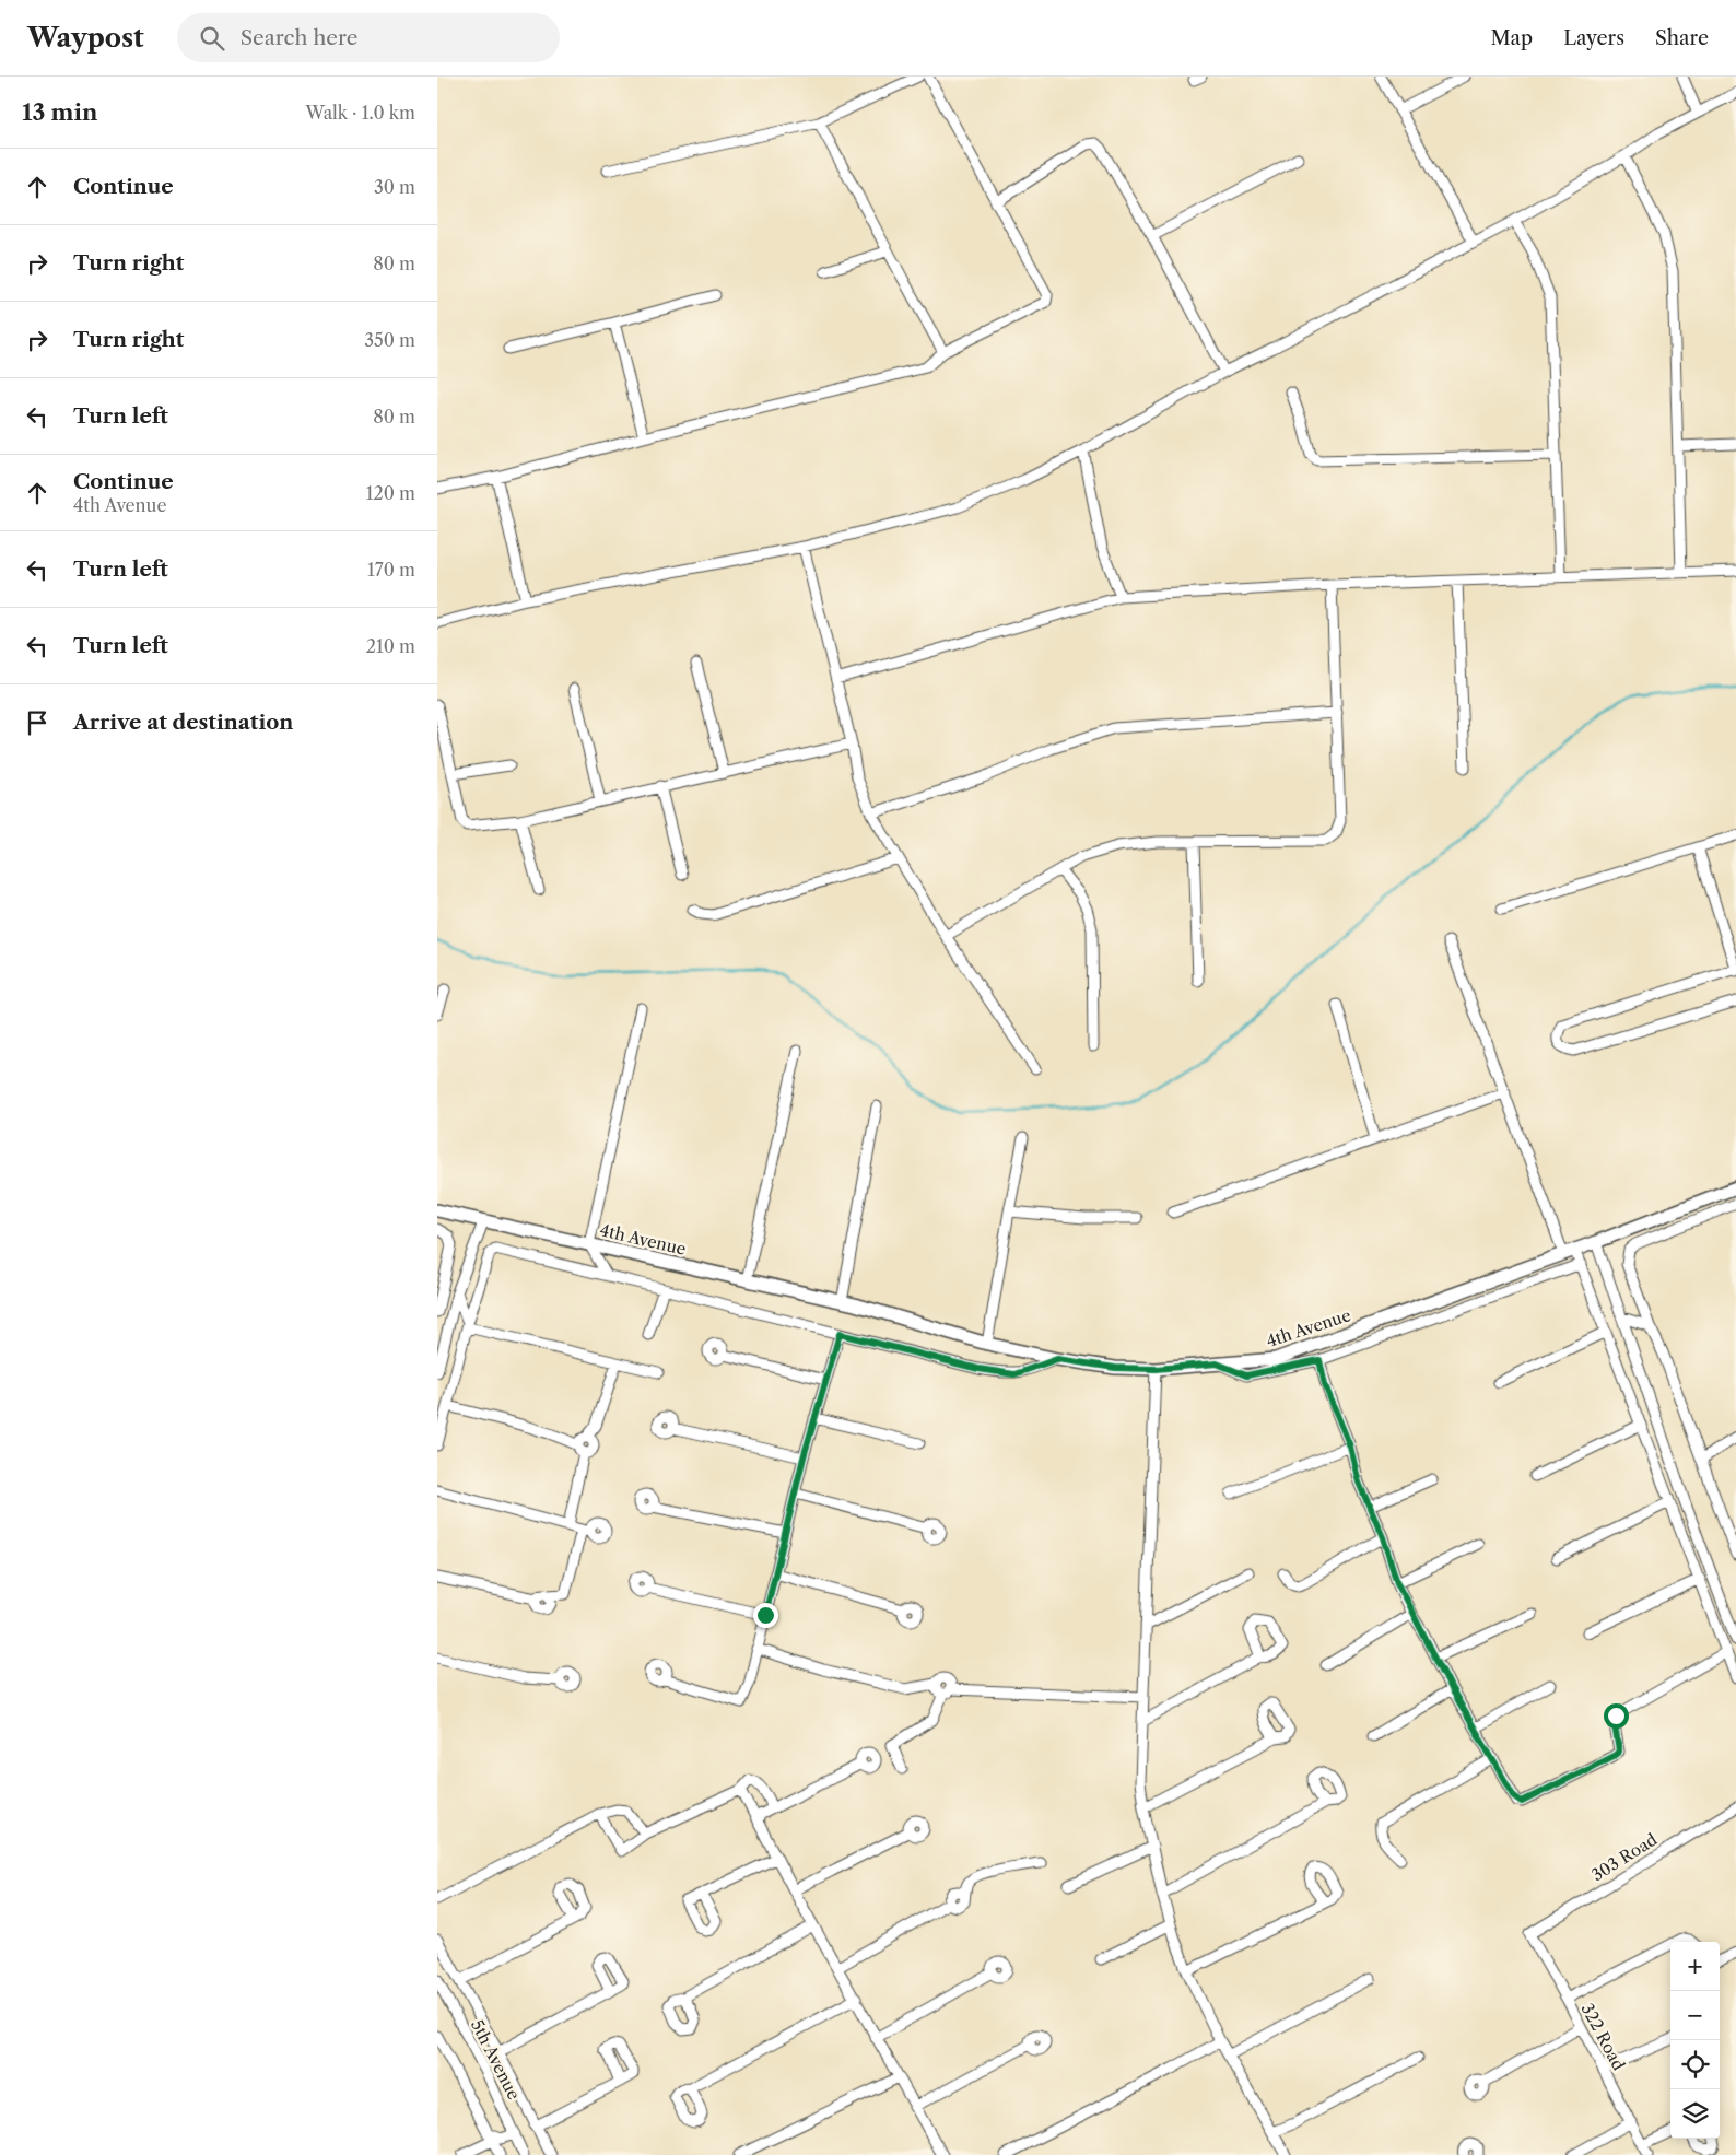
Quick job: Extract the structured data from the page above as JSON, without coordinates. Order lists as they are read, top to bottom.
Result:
{
  "streets": {
    "main road": ["4th Avenue"],
    "street": ["303 Road", "322 Road", "5th Avenue"]
  },
  "crossings": [
    ["303 Road", "322 Road"]
  ],
  "page": {
    "header": "Waypost",
    "search": "Search here",
    "nav": ["Map", "Layers", "Share"],
    "heading": ["13 min", "Walk · 1.0 km"],
    "list": [
      ["Continue", "30 m"],
      ["Turn right", "80 m"],
      ["Turn right", "350 m"],
      ["Turn left", "80 m"],
      ["Continue", "4th Avenue", "120 m"],
      ["Turn left", "170 m"],
      ["Turn left", "210 m"],
      "Arrive at destination"
    ],
    "map_buttons": ["+", "−"]
  }
}
